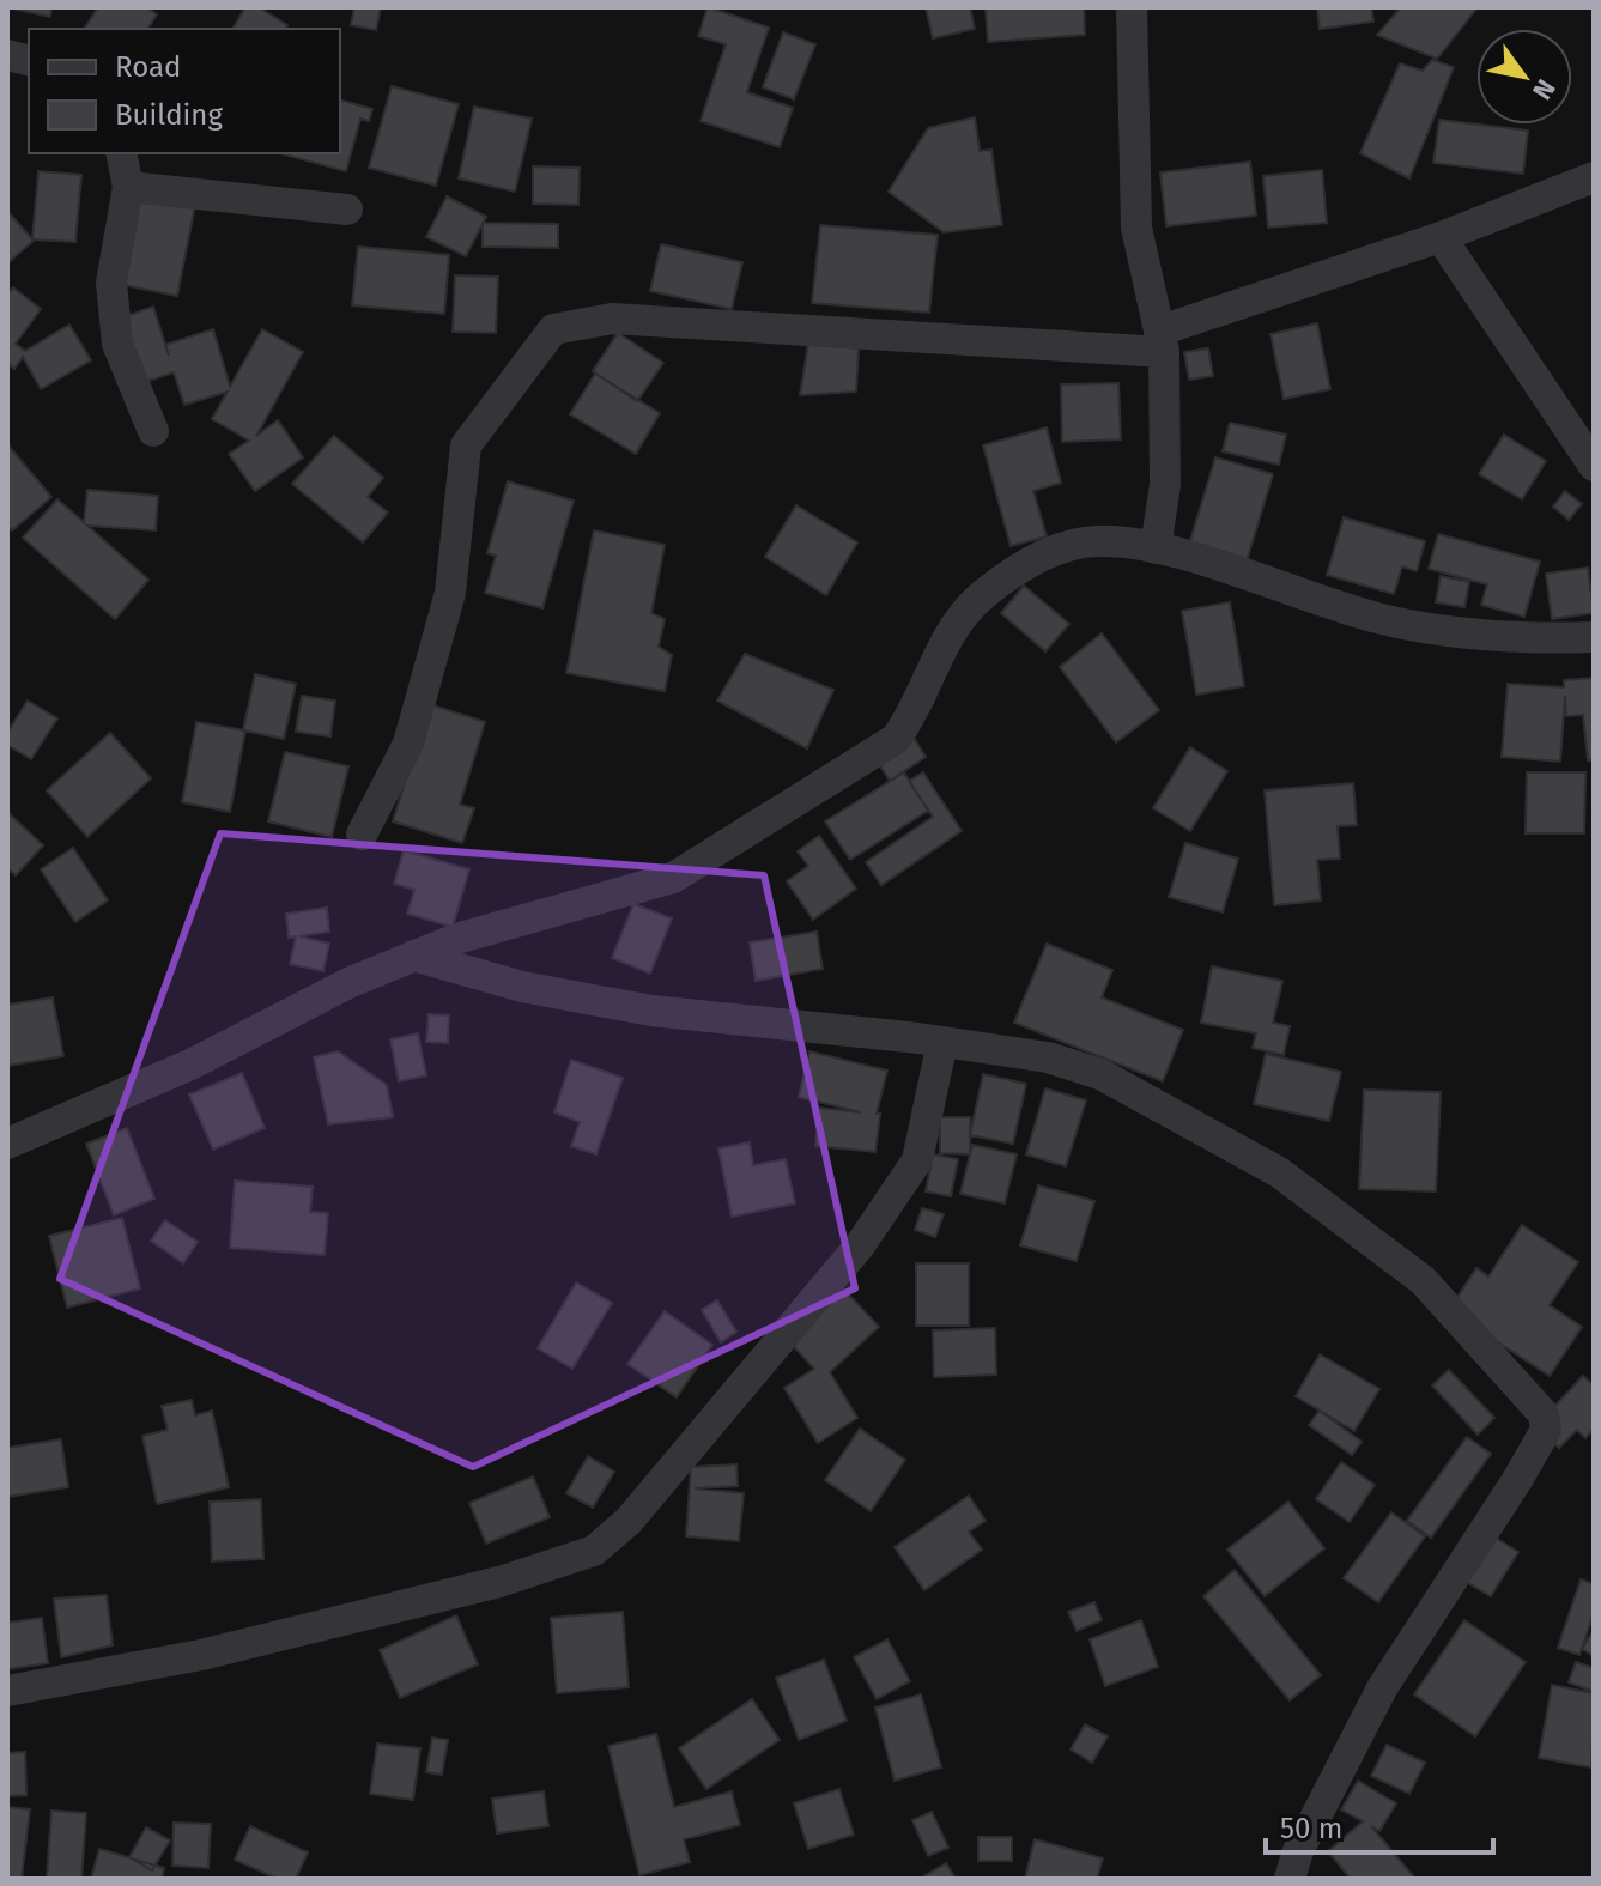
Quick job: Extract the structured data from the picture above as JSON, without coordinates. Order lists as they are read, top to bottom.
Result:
{
  "legend": ["Road", "Building"],
  "scale_bar": "50 m",
  "north": "bottom right"
}
